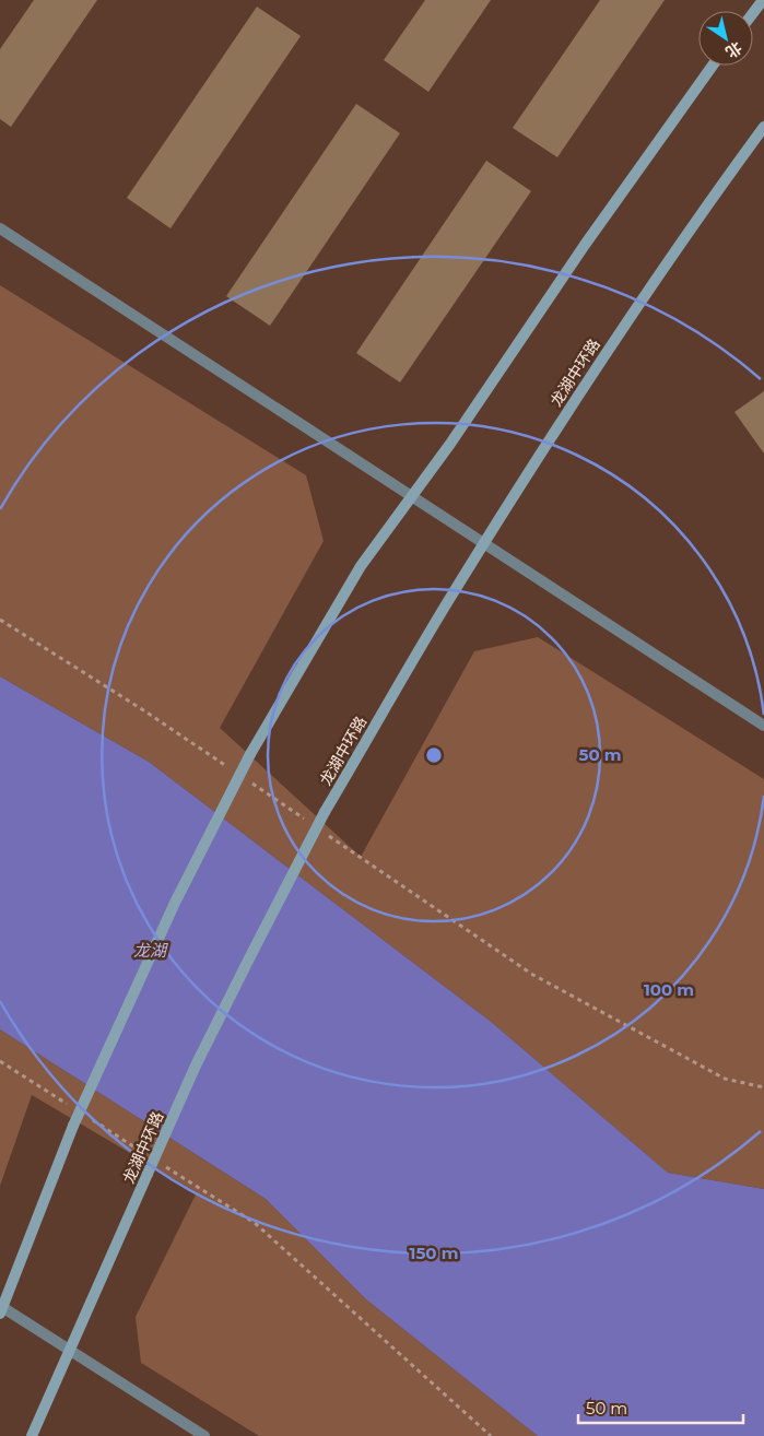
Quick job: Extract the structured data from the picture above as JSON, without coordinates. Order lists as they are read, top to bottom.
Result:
{
  "streets": {
    "main road": ["龙湖中环路"]
  },
  "water": ["龙湖"],
  "scale_bar": "50 m",
  "north": "bottom right",
  "rings": ["50 m", "100 m", "150 m"]
}
